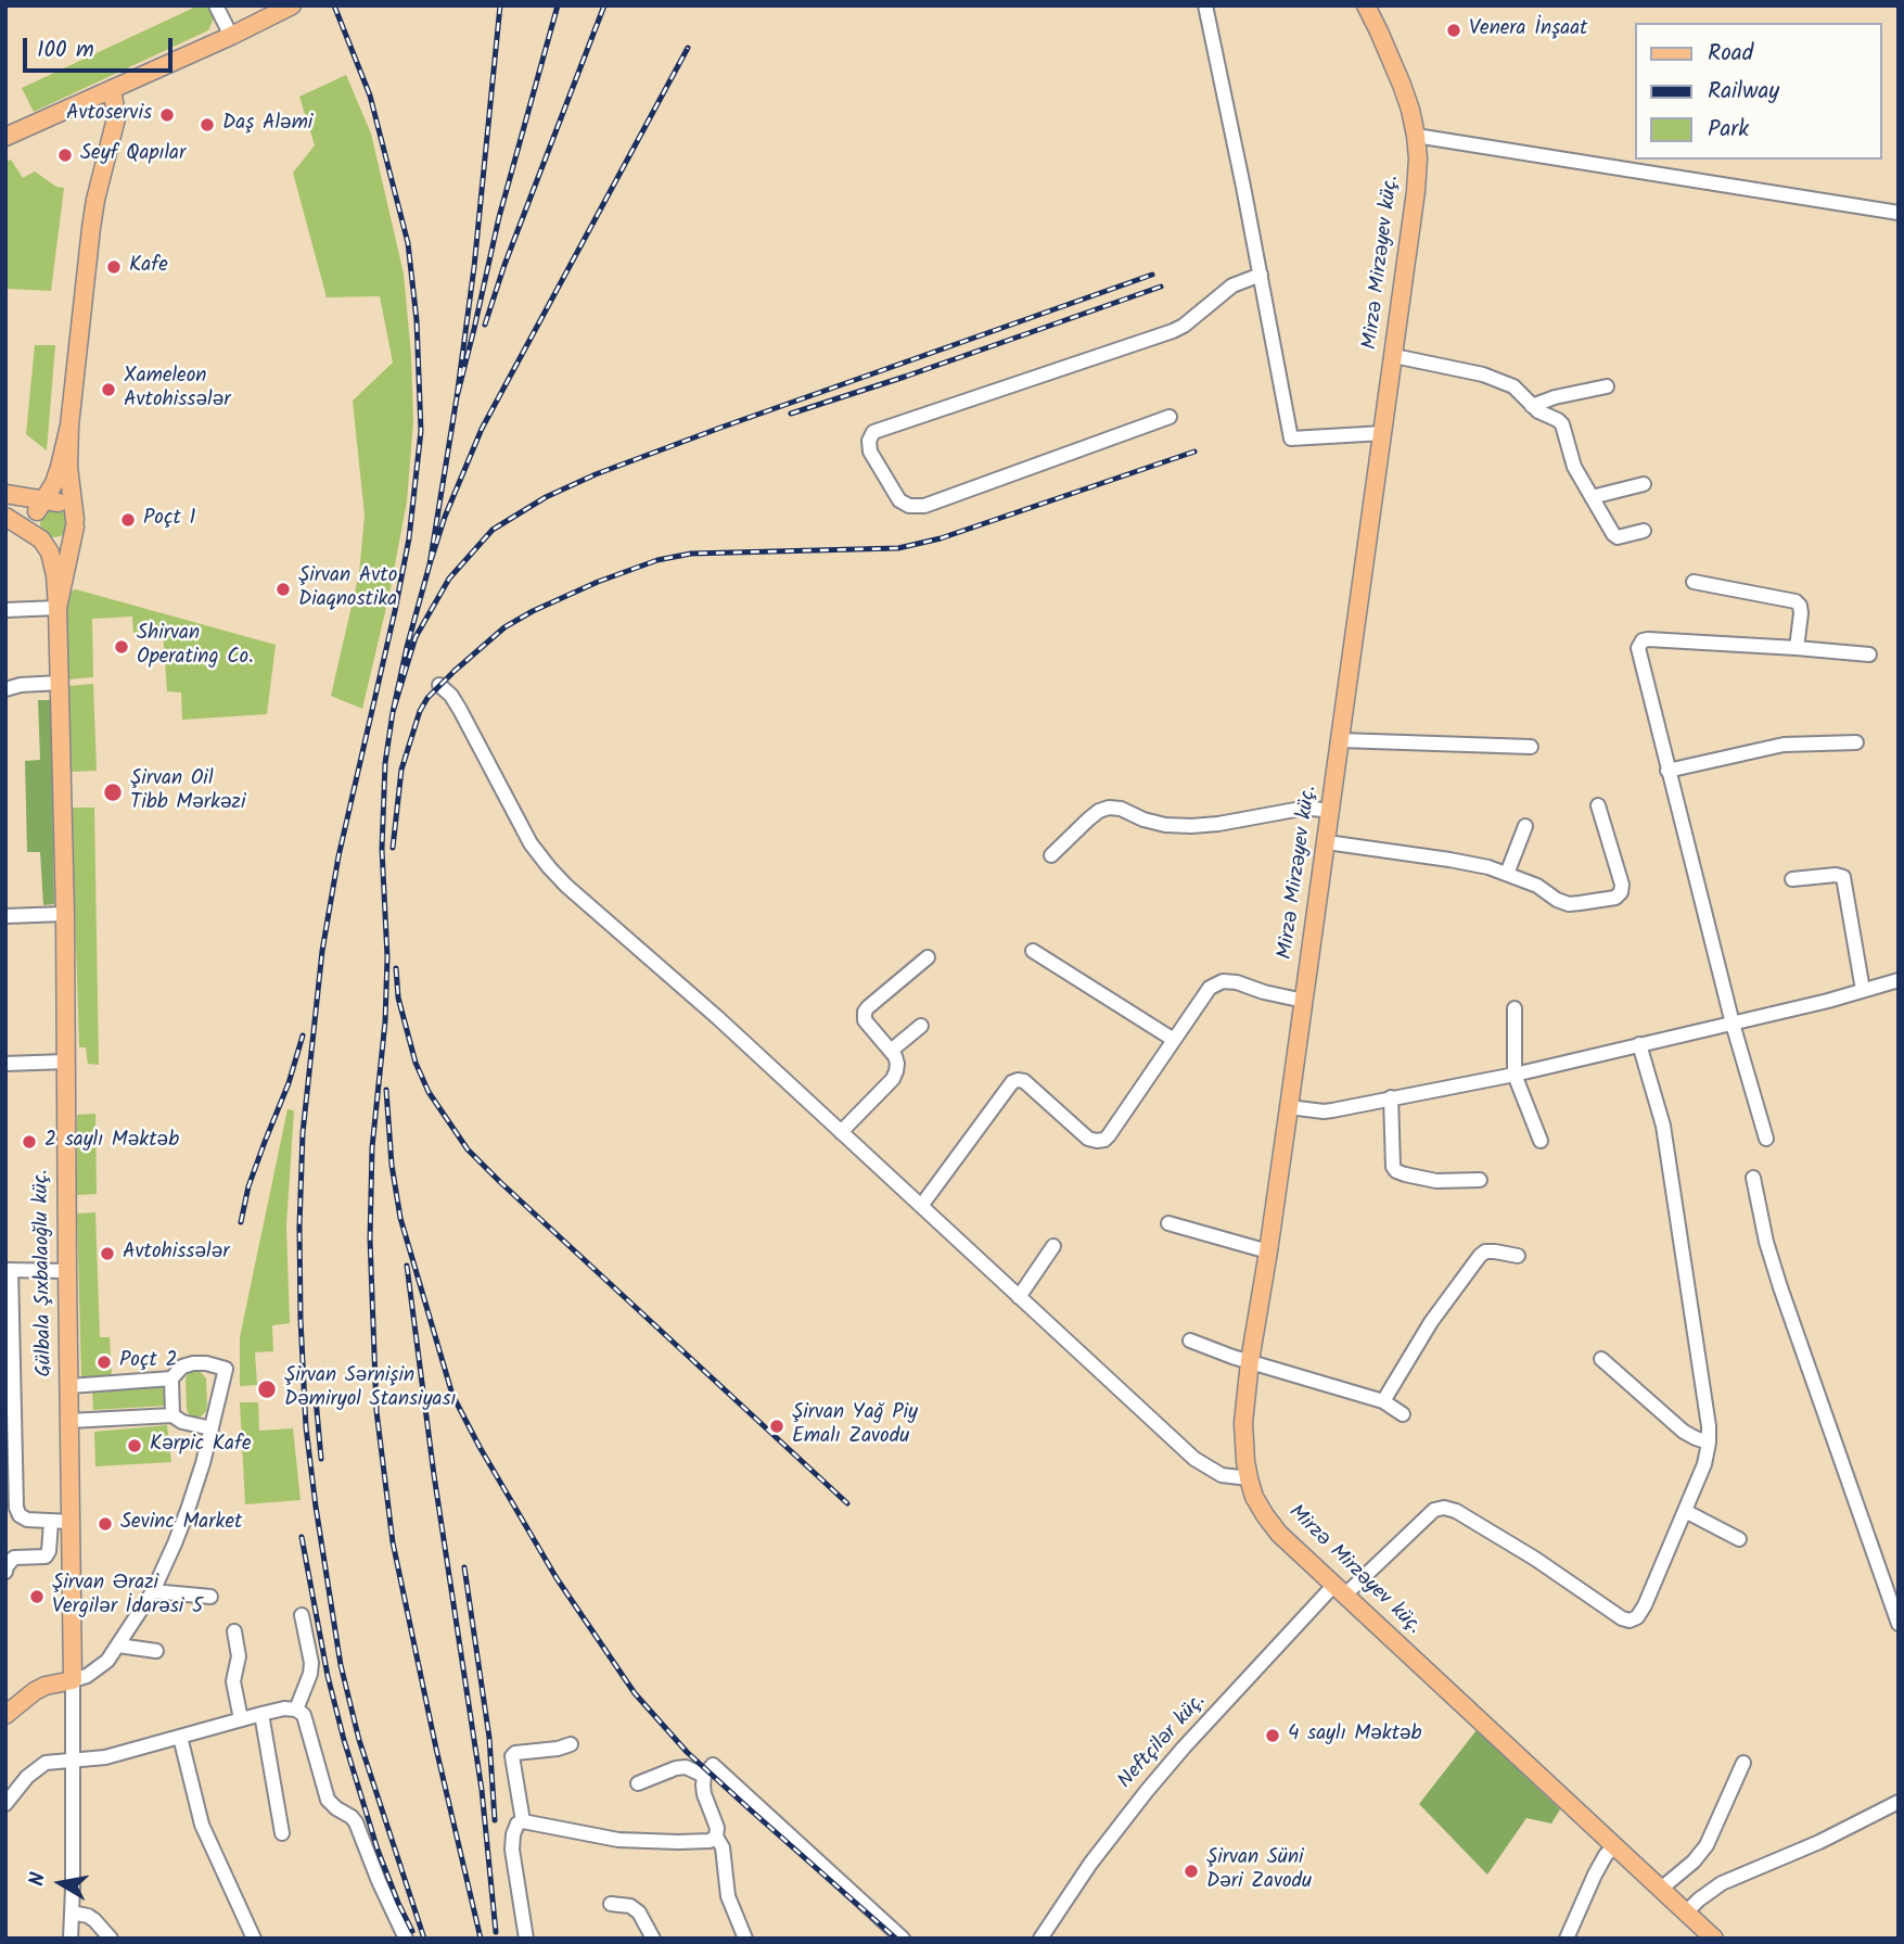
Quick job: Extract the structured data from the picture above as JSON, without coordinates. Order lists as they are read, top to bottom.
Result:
{
  "streets": {
    "main road": ["Mirzə Mirzəyev küç.", "Gülbala Şıxbalaoğlu küç."],
    "street": ["Neftçilər küç."]
  },
  "crossings": [
    ["Mirzə Mirzəyev küç.", "Neftçilər küç."]
  ],
  "places": [
    "Venera İnşaat",
    "Avtoservis",
    "Daş Aləmi",
    "Seyf Qapılar",
    "Kafe",
    "Xameleon Avtohissələr",
    "Poçt 1",
    "Şirvan Avto Diaqnostika",
    "Shirvan Operating Co.",
    "Şirvan Oil Tibb Mərkəzi",
    "2 saylı Məktəb",
    "Avtohissələr",
    "Poçt 2",
    "Şirvan Sərnişin Dəmiryol Stansiyası",
    "Şirvan Yağ Piy Emalı Zavodu",
    "Kərpic Kafe",
    "Sevinc Market",
    "Şirvan Ərazi Vergilər İdarəsi 5",
    "4 saylı Məktəb",
    "Şirvan Süni Dəri Zavodu"
  ],
  "legend": ["Road", "Railway", "Park"],
  "scale_bar": "100 m",
  "north": "left"
}
